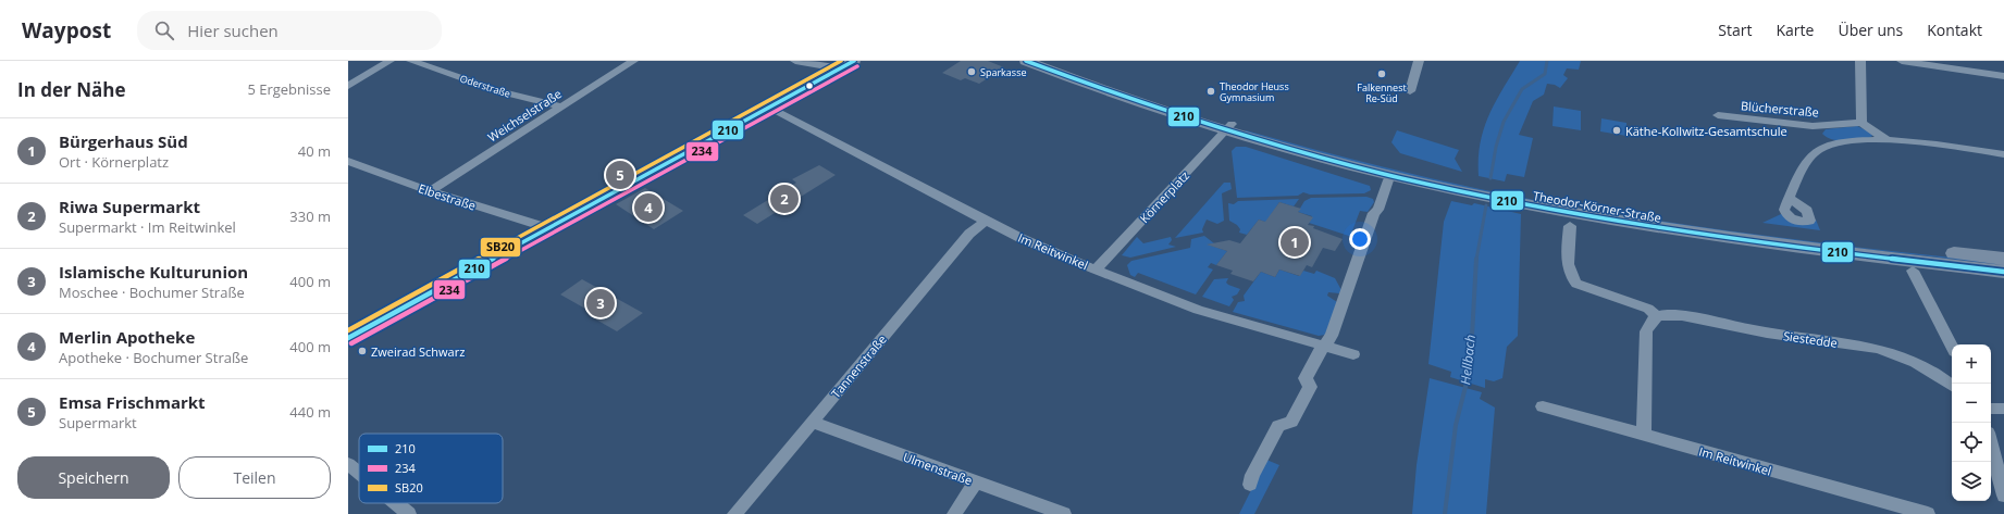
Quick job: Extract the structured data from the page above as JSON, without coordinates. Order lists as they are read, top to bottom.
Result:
{
  "streets": {
    "main road": ["Theodor-Körner-Straße"],
    "street": [
      "Oderstraße",
      "Blücherstraße",
      "Weichselstraße",
      "Elbestraße",
      "Körnerplatz",
      "Im Reitwinkel",
      "Siestedde",
      "Tannenstraße",
      "Ulmenstraße"
    ]
  },
  "crossings": [
    ["Oderstraße", "Weichselstraße"],
    ["Weichselstraße", "Elbestraße"],
    ["Körnerplatz", "Theodor-Körner-Straße"],
    ["Körnerplatz", "Im Reitwinkel"],
    ["Im Reitwinkel", "Tannenstraße"],
    ["Tannenstraße", "Ulmenstraße"]
  ],
  "water": ["Hellbach"],
  "places": [
    "Sparkasse",
    "Falkennest Re-Süd",
    "Theodor Heuss Gymnasium",
    "Käthe-Kollwitz-Gesamtschule",
    "Zweirad Schwarz"
  ],
  "lines": ["transit line 210", "transit line SB20", "transit line 234"],
  "legend": ["210", "234", "SB20"],
  "page": {
    "header": "Waypost",
    "search": "Hier suchen",
    "nav": [
      "Start",
      "Karte",
      "Über uns",
      "Kontakt"
    ],
    "heading": ["In der Nähe", "5 Ergebnisse"],
    "list": [
      {
        "mark": "1",
        "name": "Bürgerhaus Süd",
        "note": "Ort · Körnerplatz",
        "value": "40 m"
      },
      {
        "mark": "2",
        "name": "Riwa Supermarkt",
        "note": "Supermarkt · Im Reitwinkel",
        "value": "330 m"
      },
      {
        "mark": "3",
        "name": "Islamische Kulturunion",
        "note": "Moschee · Bochumer Straße",
        "value": "400 m"
      },
      {
        "mark": "4",
        "name": "Merlin Apotheke",
        "note": "Apotheke · Bochumer Straße",
        "value": "400 m"
      },
      {
        "mark": "5",
        "name": "Emsa Frischmarkt",
        "note": "Supermarkt",
        "value": "440 m"
      }
    ],
    "pins": [
      "5",
      "2",
      "4",
      "1",
      "3"
    ],
    "map_buttons": ["+", "−"],
    "buttons": ["Speichern", "Teilen"]
  }
}
